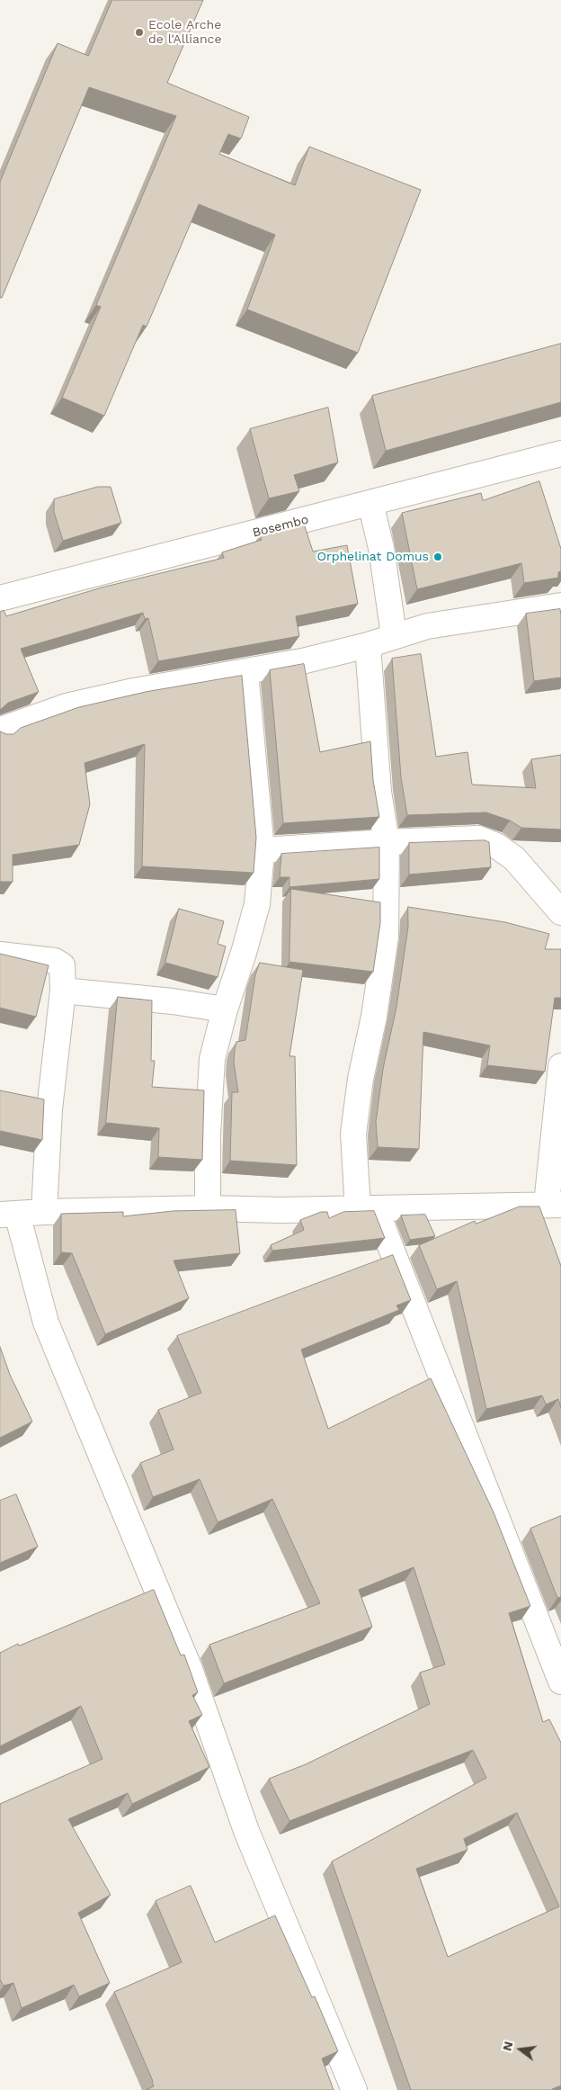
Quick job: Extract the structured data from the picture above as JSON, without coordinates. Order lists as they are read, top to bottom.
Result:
{
  "streets": {
    "street": ["Bosembo"]
  },
  "places": ["Ecole Arche de l'Alliance", "Orphelinat Domus"],
  "north": "left"
}
